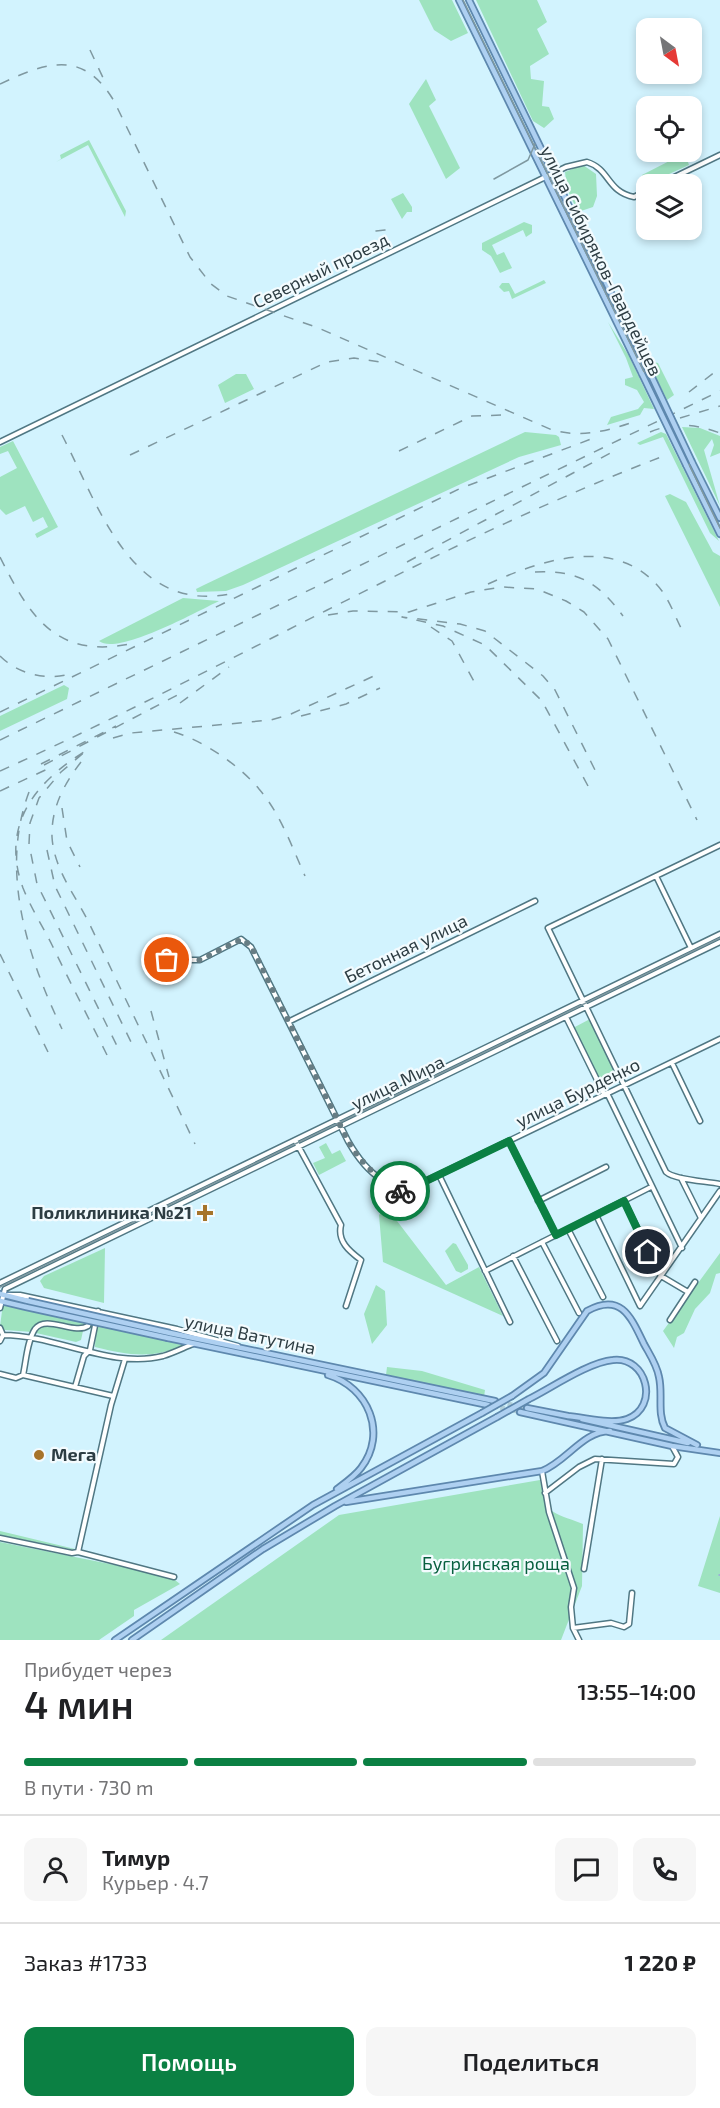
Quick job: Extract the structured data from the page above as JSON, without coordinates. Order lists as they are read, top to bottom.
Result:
{
  "streets": {
    "main road": ["улица Сибиряков-Гвардейцев", "улица Ватутина"],
    "street": [
      "Северный проезд",
      "Бетонная улица",
      "улица Мира",
      "улица Бурденко"
    ]
  },
  "crossings": [
    ["улица Сибиряков-Гвардейцев", "Северный проезд"],
    ["улица Мира", "улица Бурденко"],
    ["улица Мира", "улица Ватутина"]
  ],
  "parks": ["Бугринская роща"],
  "places": {
    "health": ["Поликлиника №21"],
    "other": ["Мега"]
  },
  "north": "bottom right",
  "page": {
    "heading": ["4 мин", "Прибудет через", "13:55–14:00"],
    "panel": [
      "Тимур",
      "Курьер · 4.7",
      "Заказ #1733",
      "1 220 ₽"
    ],
    "bar": "В пути · 730 m",
    "buttons": ["Помощь", "Поделиться"]
  }
}
